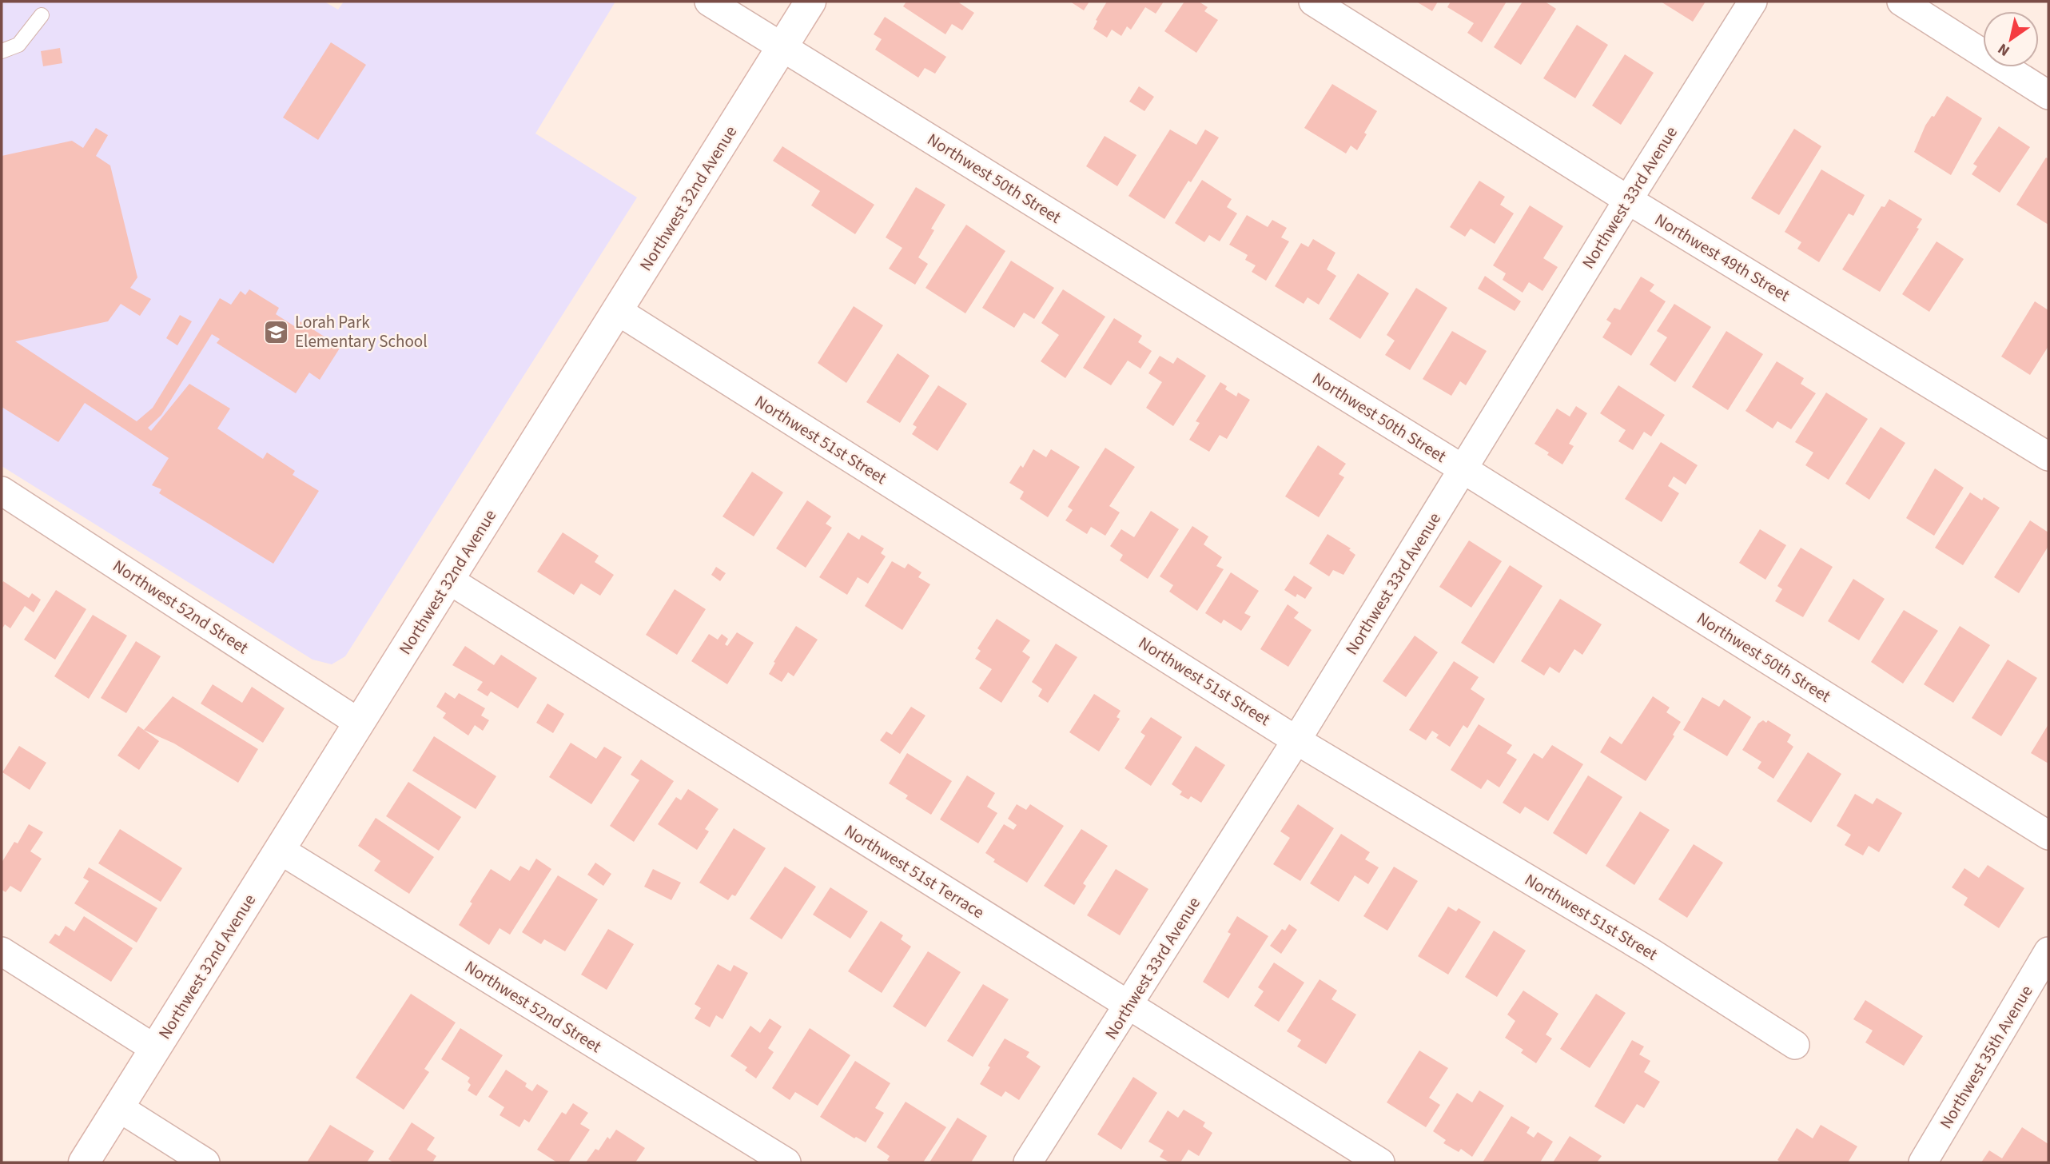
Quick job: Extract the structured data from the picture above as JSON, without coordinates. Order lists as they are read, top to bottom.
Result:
{
  "streets": {
    "main road": ["Northwest 32nd Avenue"],
    "street": [
      "Northwest 50th Street",
      "Northwest 33rd Avenue",
      "Northwest 49th Street",
      "Northwest 51st Street",
      "Northwest 52nd Street",
      "Northwest 51st Terrace",
      "Northwest 35th Avenue"
    ]
  },
  "crossings": [
    ["Northwest 50th Street", "Northwest 33rd Avenue"],
    ["Northwest 50th Street", "Northwest 32nd Avenue"],
    ["Northwest 33rd Avenue", "Northwest 49th Street"],
    ["Northwest 33rd Avenue", "Northwest 51st Street"],
    ["Northwest 33rd Avenue", "Northwest 51st Terrace"],
    ["Northwest 32nd Avenue", "Northwest 51st Street"],
    ["Northwest 32nd Avenue", "Northwest 52nd Street"],
    ["Northwest 32nd Avenue", "Northwest 51st Terrace"]
  ],
  "places": {
    "school or university": ["Lorah Park Elementary School"]
  },
  "north": "bottom left"
}
